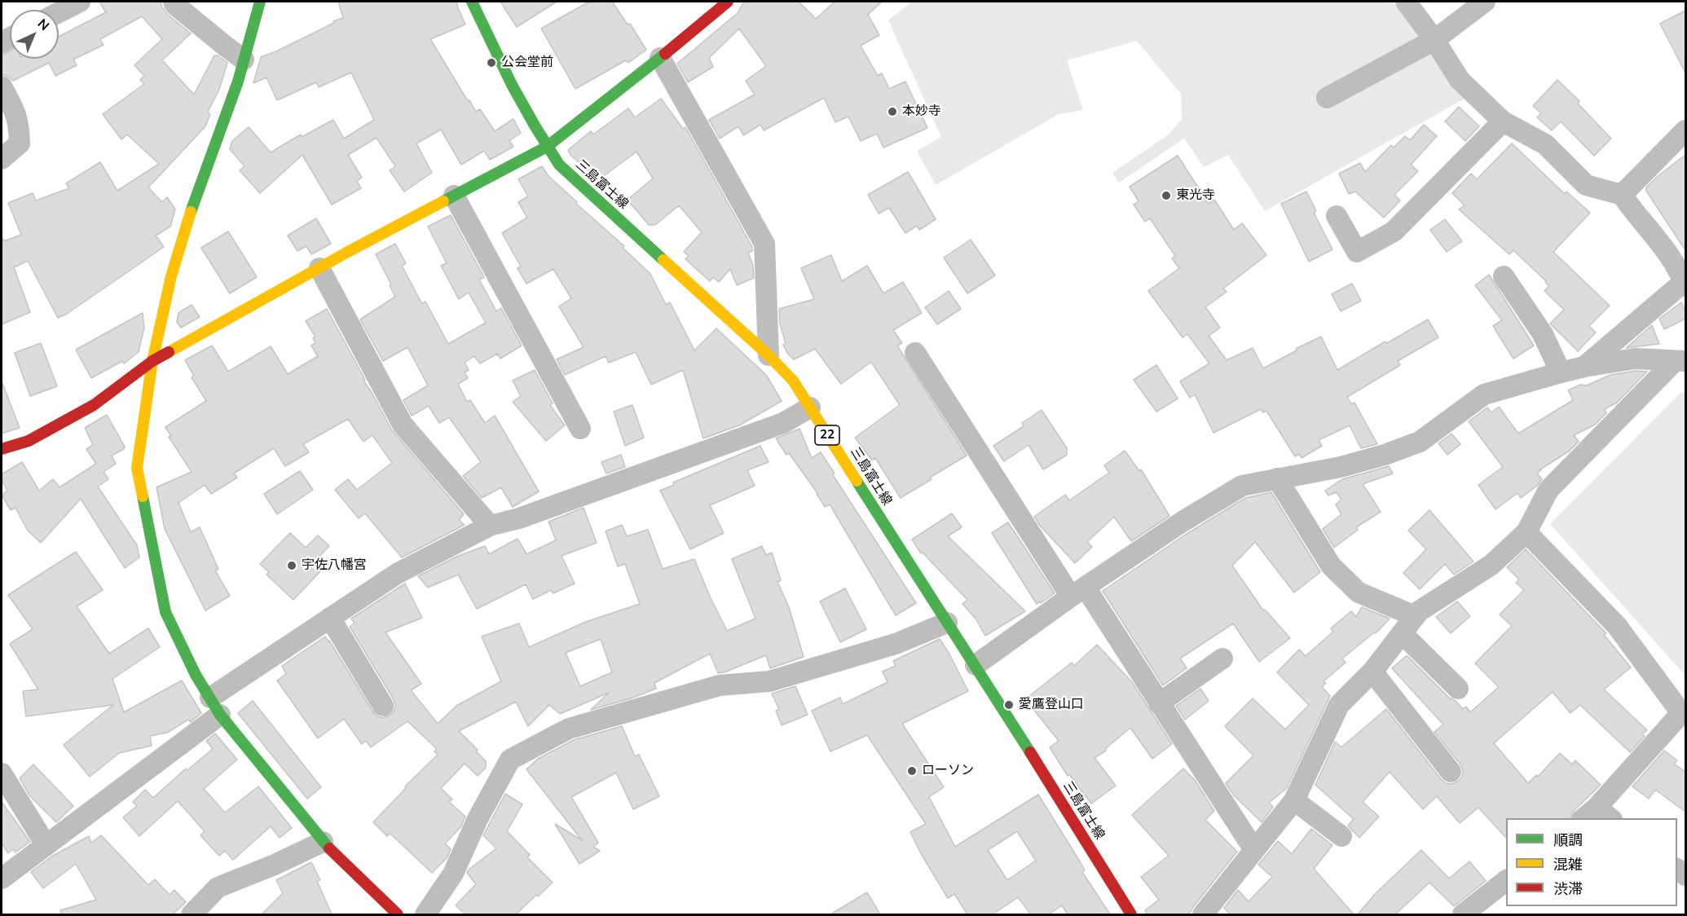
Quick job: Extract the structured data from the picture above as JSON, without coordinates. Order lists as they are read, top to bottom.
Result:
{
  "streets": {
    "street": ["三島富士線", "22"]
  },
  "places": [
    "公会堂前",
    "本妙寺",
    "東光寺",
    "宇佐八幡宮",
    "愛鷹登山口",
    "ローソン"
  ],
  "legend": ["順調", "混雑", "渋滞"],
  "north": "top right"
}
